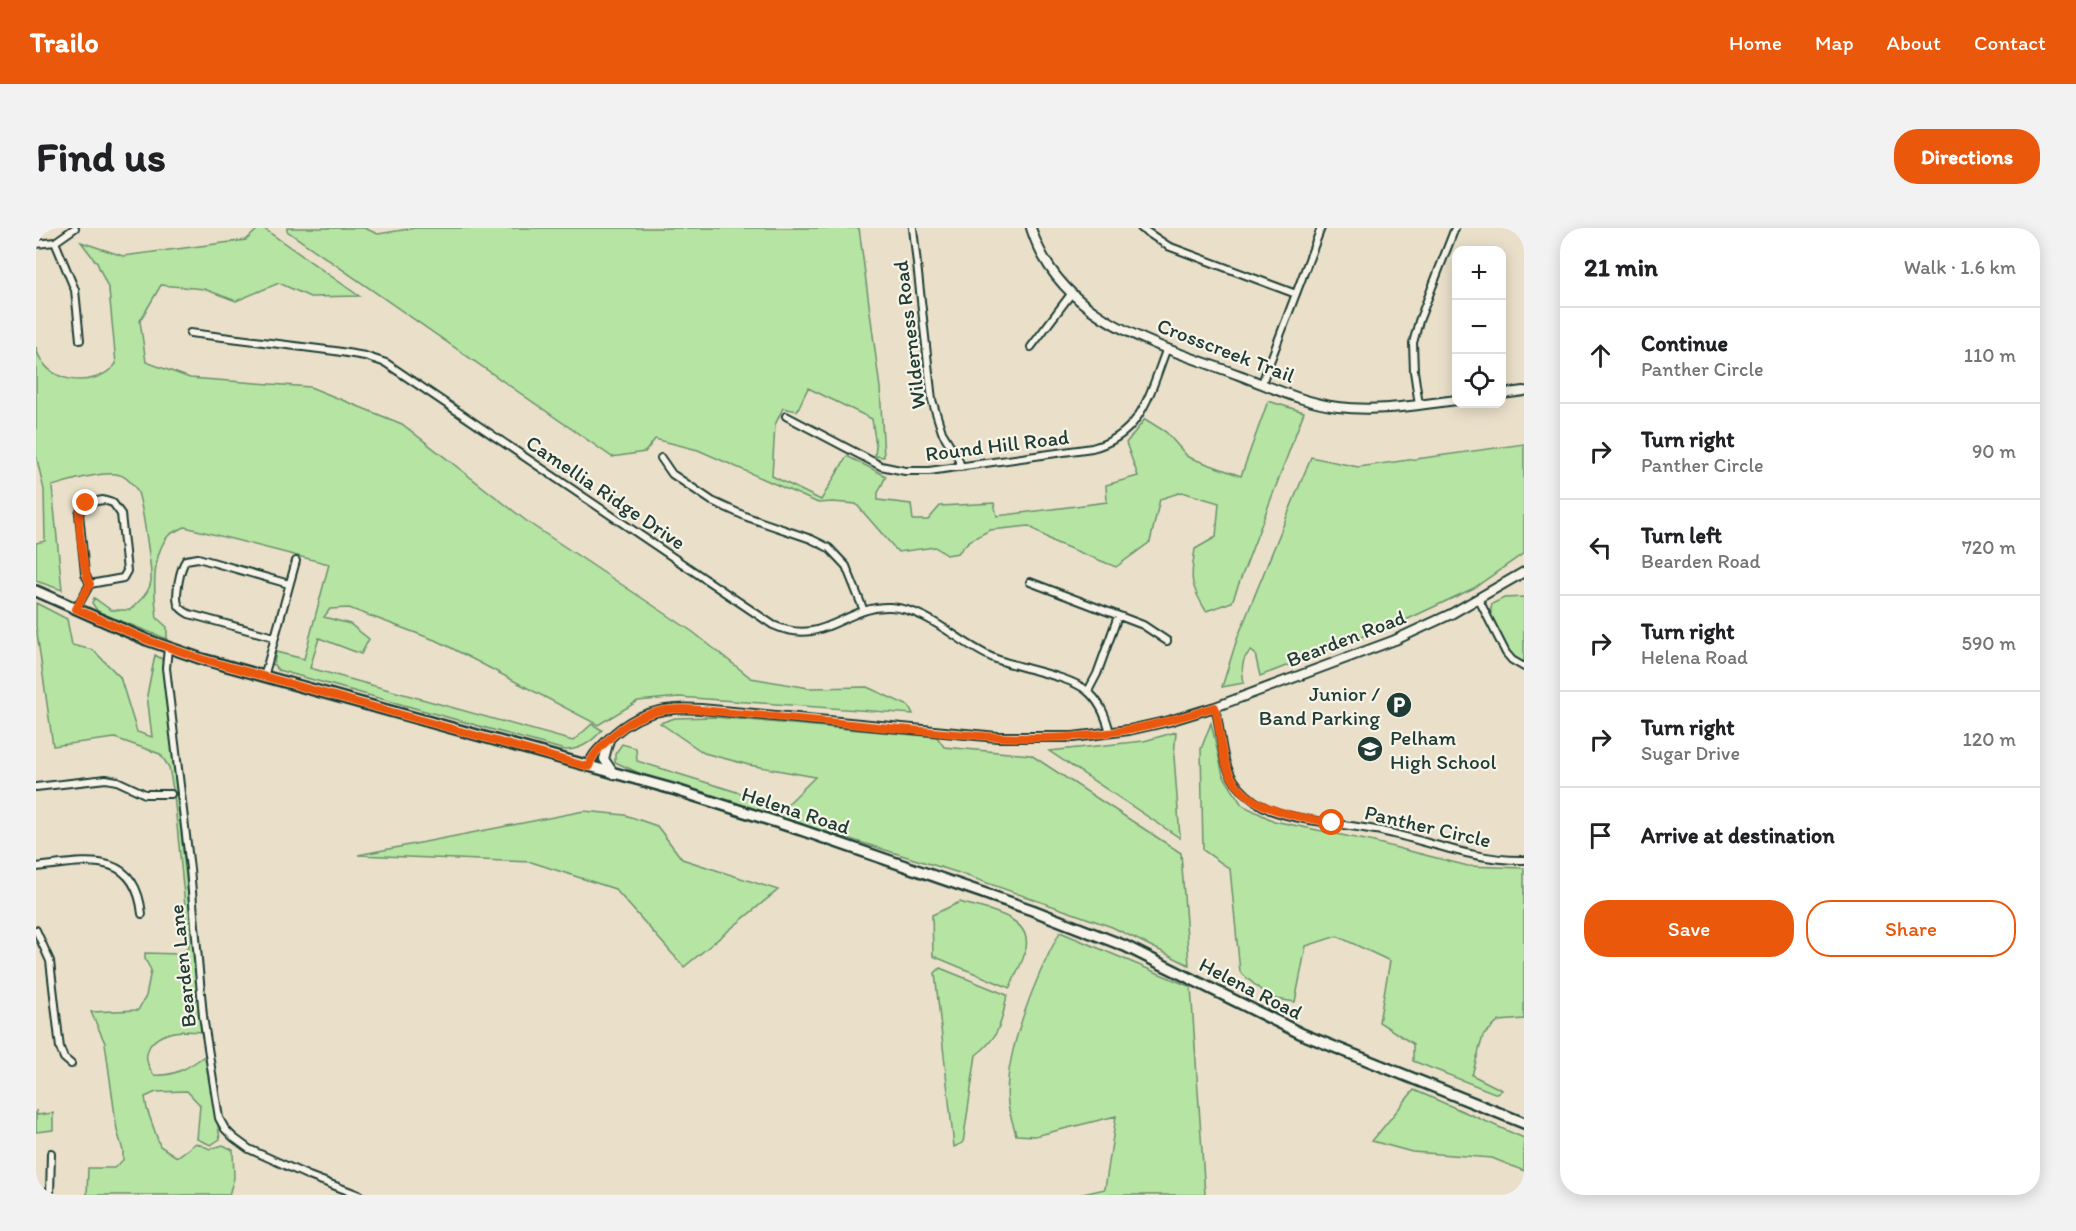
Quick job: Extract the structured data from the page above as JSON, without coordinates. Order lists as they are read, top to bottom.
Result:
{
  "streets": {
    "main road": ["Helena Road"],
    "street": [
      "Wilderness Road",
      "Crosscreek Trail",
      "Round Hill Road",
      "Camellia Ridge Drive",
      "Bearden Road",
      "Panther Circle",
      "Bearden Lane"
    ]
  },
  "crossings": [
    ["Wilderness Road", "Round Hill Road"],
    ["Crosscreek Trail", "Round Hill Road"],
    ["Bearden Road", "Helena Road"],
    ["Bearden Road", "Panther Circle"],
    ["Helena Road", "Bearden Lane"]
  ],
  "places": {
    "parking": ["Junior / Band Parking"],
    "school or university": ["Pelham High School"]
  },
  "page": {
    "header": "Trailo",
    "nav": [
      "Home",
      "Map",
      "About",
      "Contact"
    ],
    "buttons": [
      "Directions",
      ["Save", "Share"]
    ],
    "title": "Find us",
    "heading": ["21 min", "Walk · 1.6 km"],
    "map_buttons": ["+", "−"],
    "list": [
      ["Continue", "Panther Circle", "110 m"],
      ["Turn right", "Panther Circle", "90 m"],
      ["Turn left", "Bearden Road", "720 m"],
      ["Turn right", "Helena Road", "590 m"],
      ["Turn right", "Sugar Drive", "120 m"],
      "Arrive at destination"
    ]
  }
}
